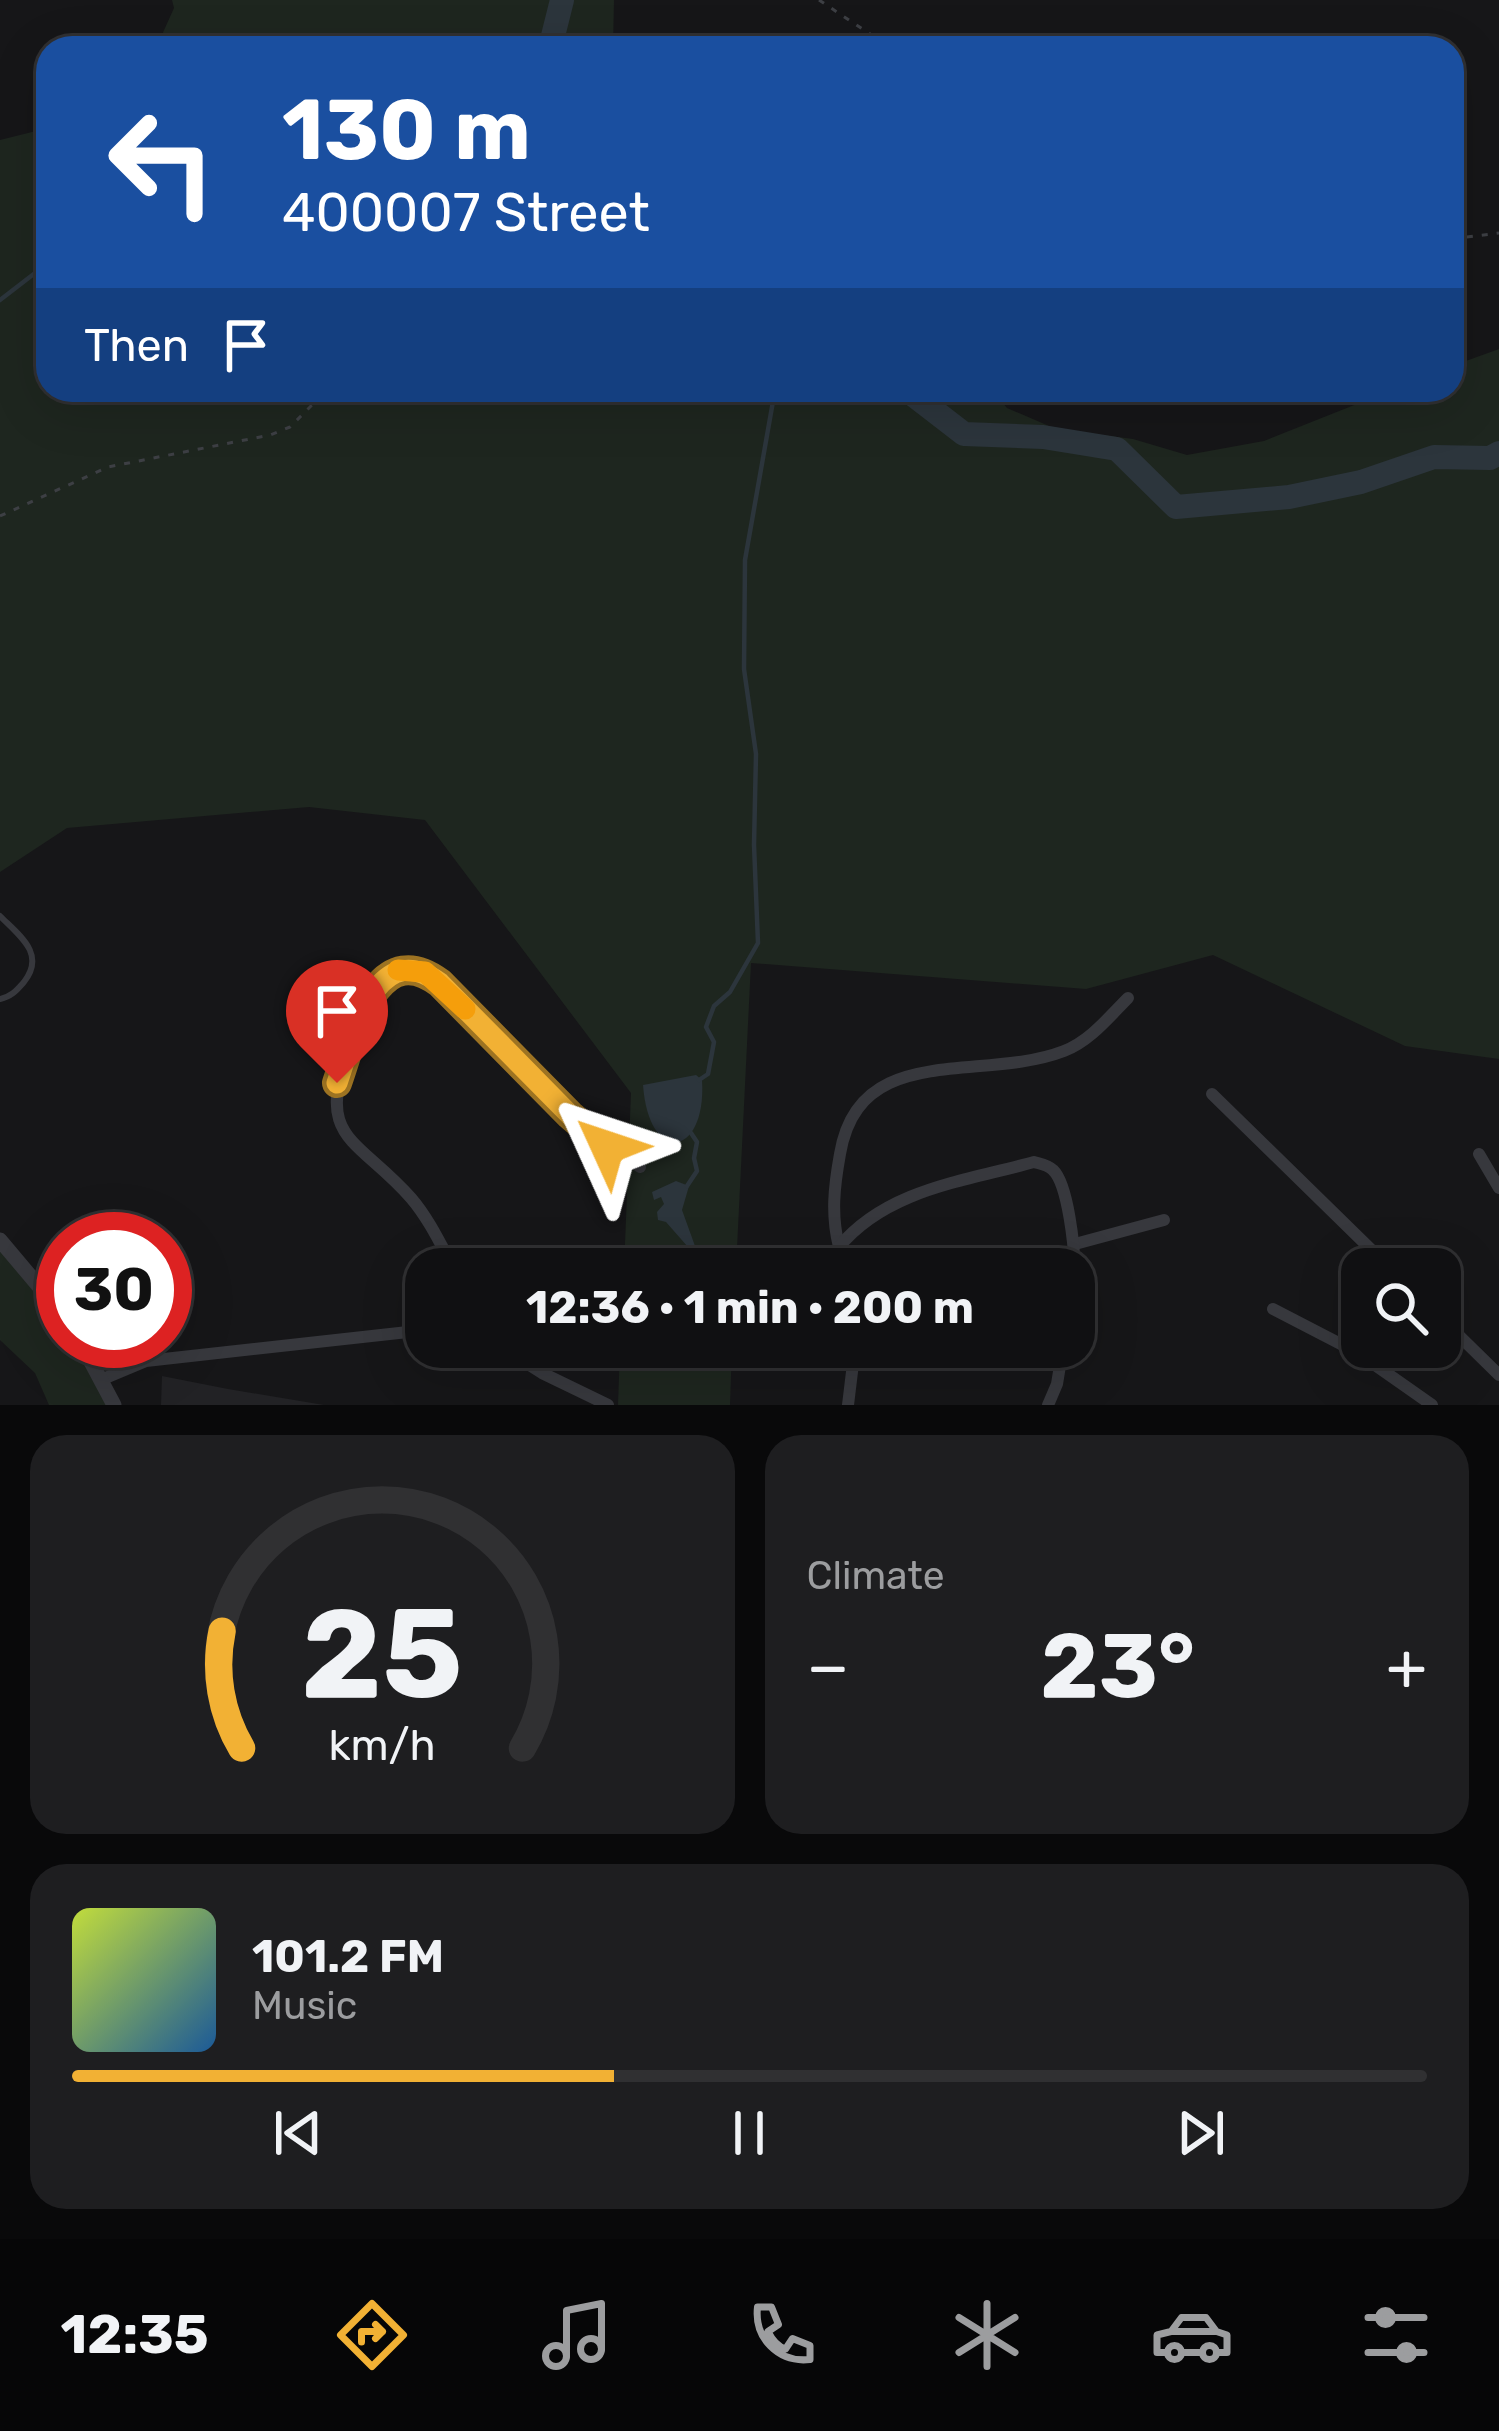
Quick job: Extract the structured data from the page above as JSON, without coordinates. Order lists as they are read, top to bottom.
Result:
{
  "page": {
    "turn": ["130 m", "400007 Street"],
    "then": "Then",
    "limit": "30",
    "trip": "12:36 · 1 min · 200 m",
    "tile": "Climate",
    "heat": ["−", "23°", "+"],
    "song": ["101.2 FM", "Music"],
    "tabs": "12:35",
    "gauge": ["25", "km/h"]
  }
}
